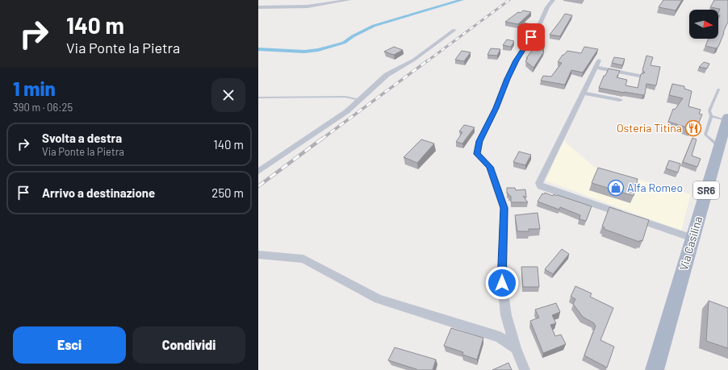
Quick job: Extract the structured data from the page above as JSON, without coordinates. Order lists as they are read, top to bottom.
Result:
{
  "streets": {
    "main road": ["SR6", "Via Casilina"]
  },
  "places": {
    "restaurant": ["Osteria Titina"],
    "shop": ["Alfa Romeo"]
  },
  "north": "right",
  "page": {
    "turn": ["140 m", "Via Ponte la Pietra"],
    "heading": ["1 min", "390 m · 06:25"],
    "list": [
      {
        "name": "Svolta a destra",
        "note": "Via Ponte la Pietra",
        "value": "140 m"
      },
      {
        "name": "Arrivo a destinazione",
        "value": "250 m"
      }
    ],
    "buttons": ["Esci", "Condividi"]
  }
}
